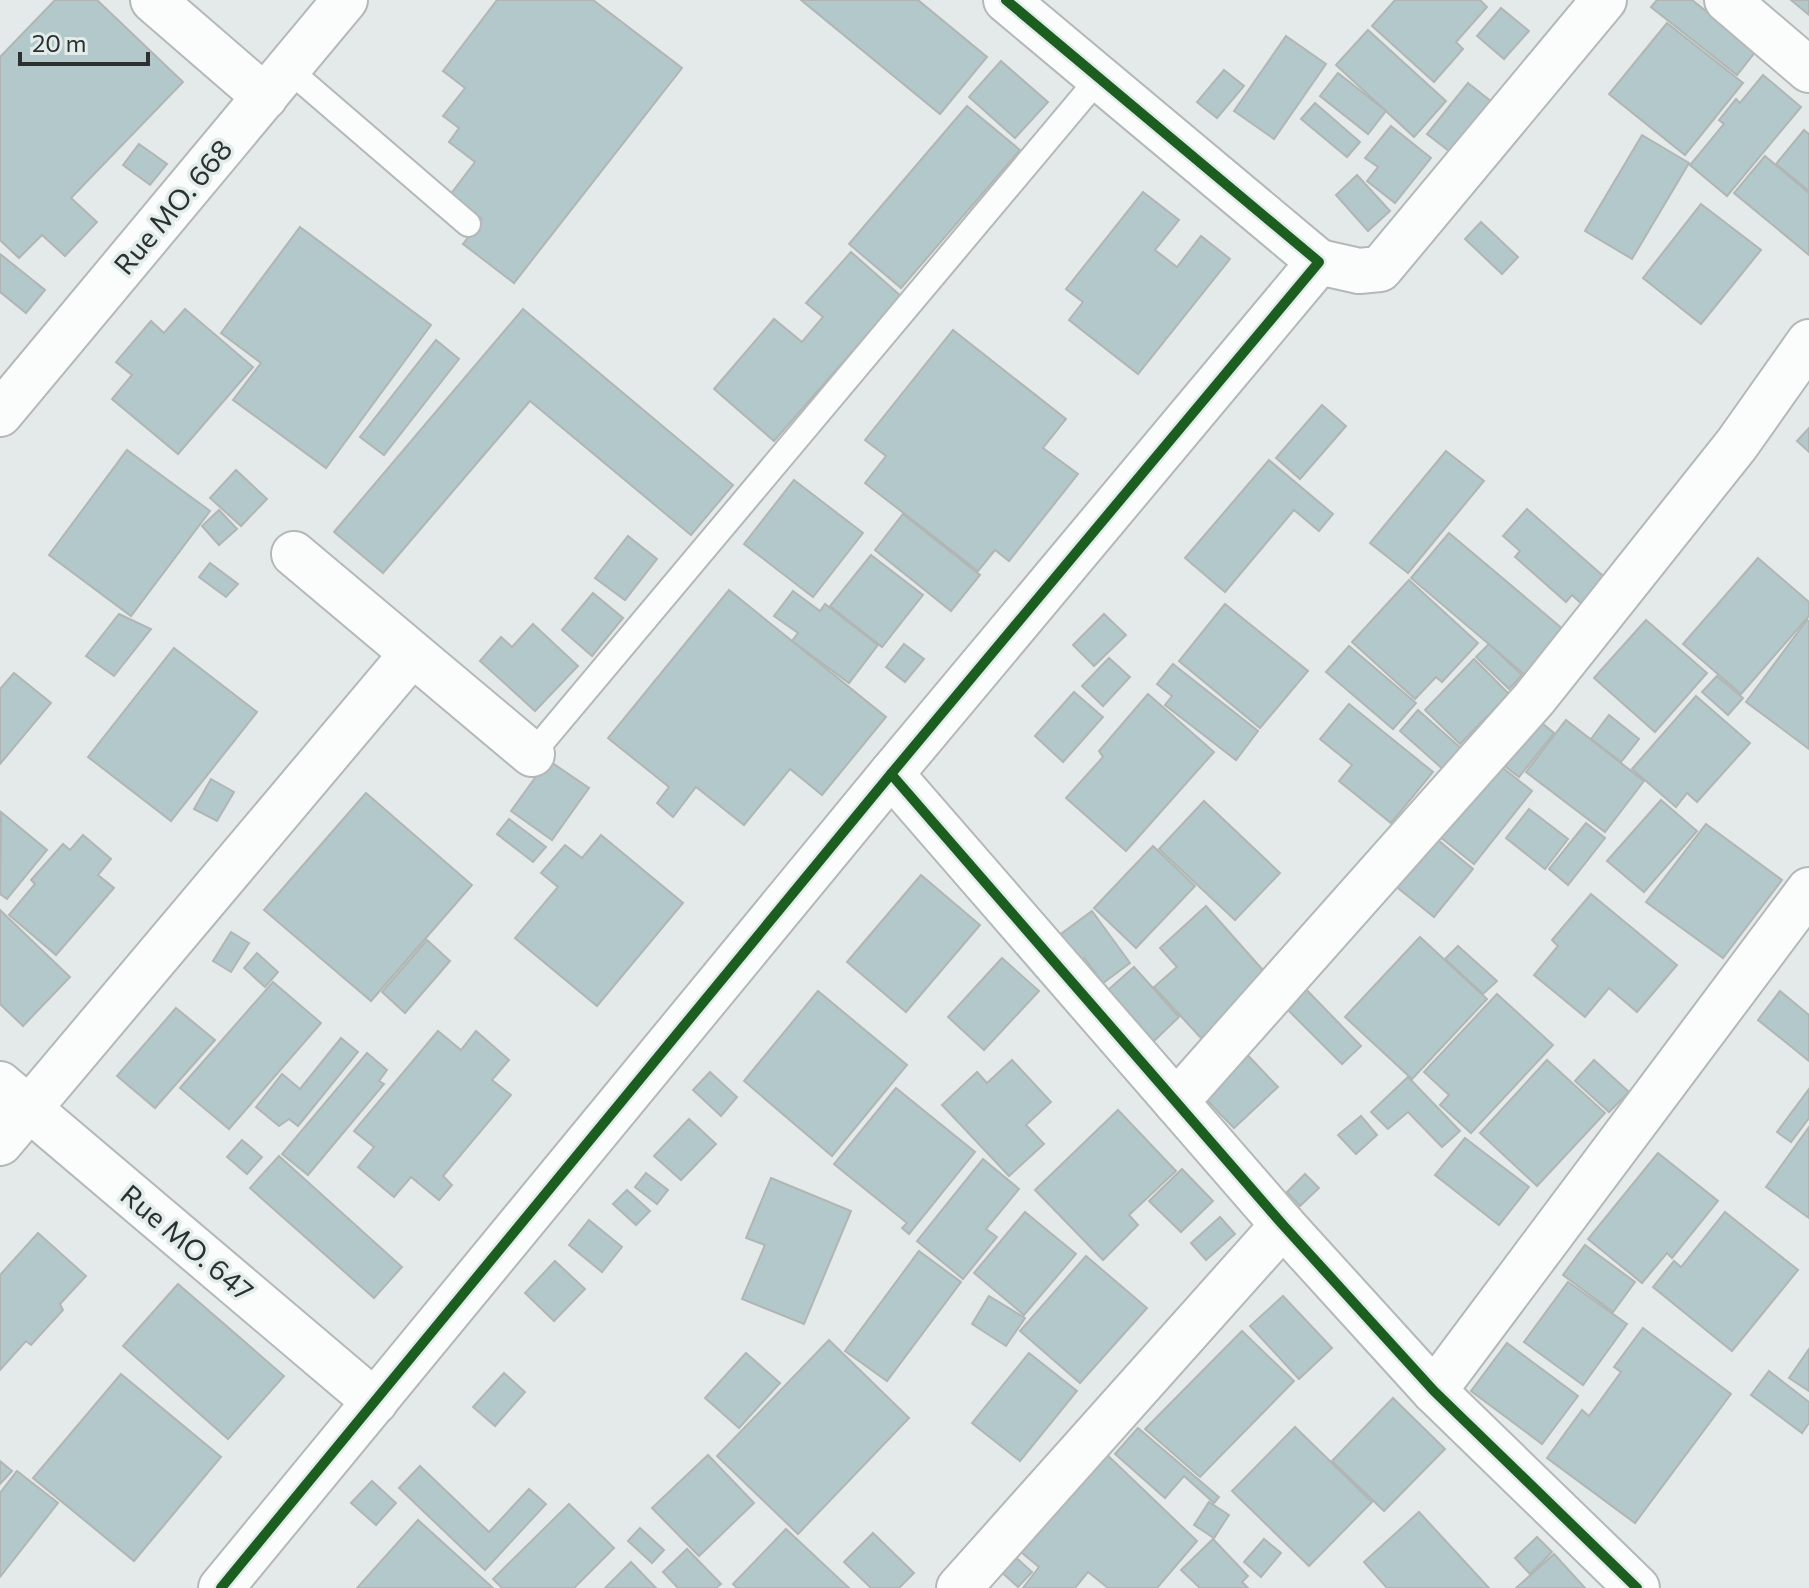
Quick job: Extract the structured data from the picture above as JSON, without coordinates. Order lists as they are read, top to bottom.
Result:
{
  "streets": {
    "street": ["Rue MO. 668", "Rue MO. 647"]
  },
  "scale_bar": "20 m"
}
